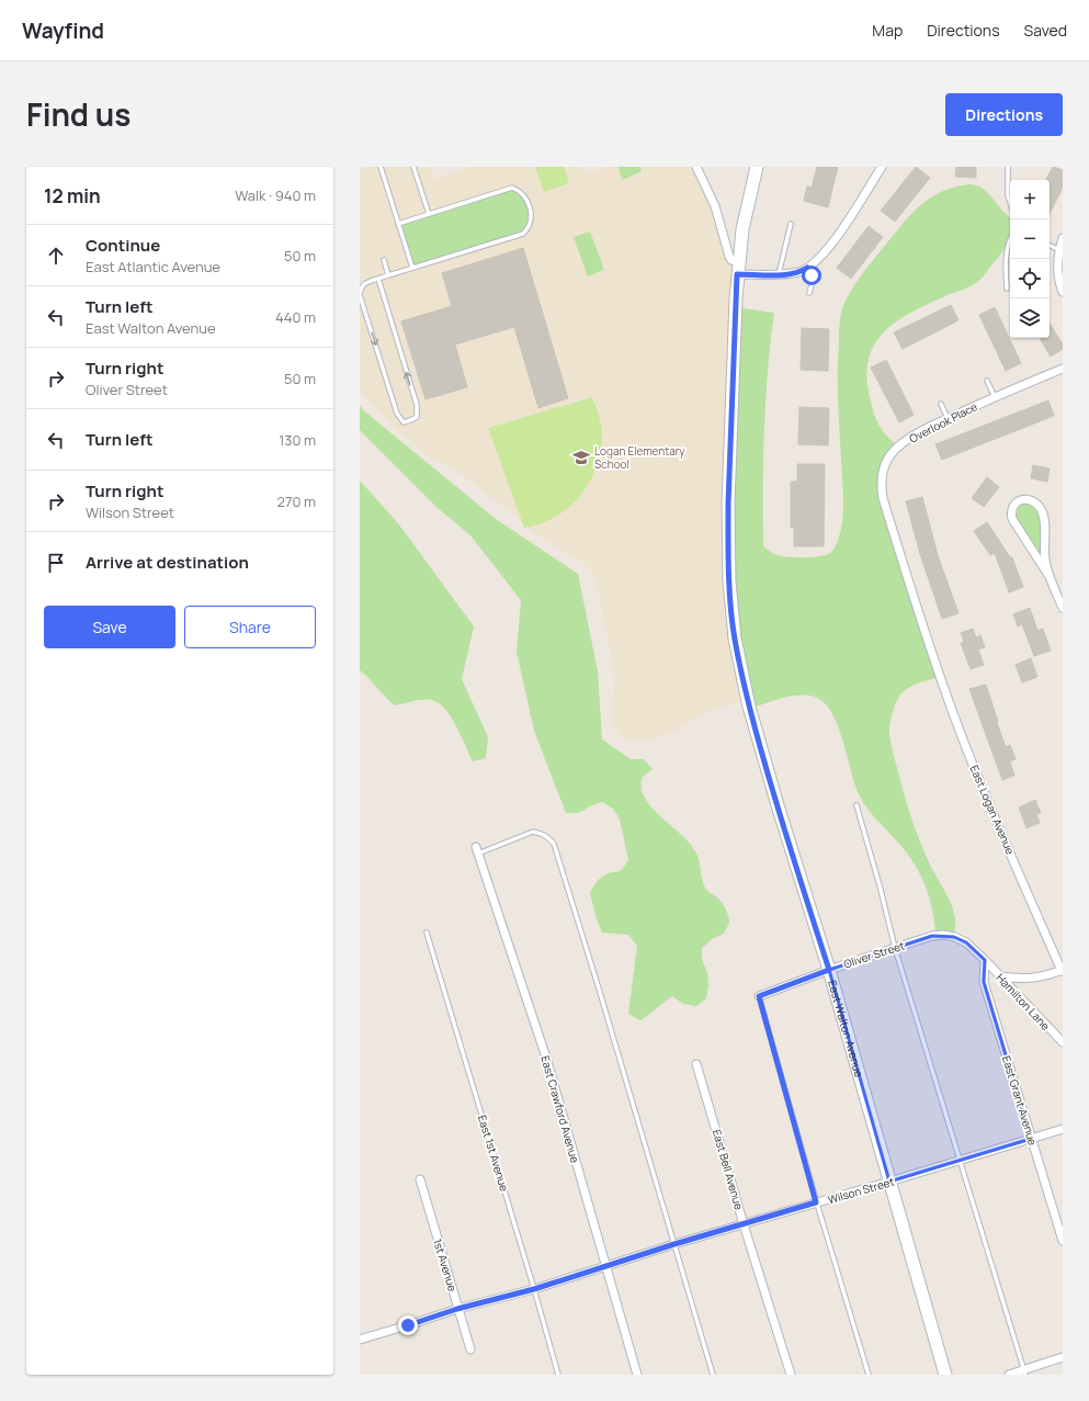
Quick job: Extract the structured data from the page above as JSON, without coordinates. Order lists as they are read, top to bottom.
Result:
{
  "streets": {
    "main road": ["East Walton Avenue"],
    "street": [
      "Overlook Place",
      "East Logan Avenue",
      "Oliver Street",
      "Hamilton Lane",
      "East Grant Avenue",
      "East Crawford Avenue",
      "East Bell Avenue",
      "Wilson Street",
      "1st Avenue"
    ],
    "lane": ["East 1st Avenue"]
  },
  "crossings": [
    ["Overlook Place", "East Logan Avenue"],
    ["Oliver Street", "Hamilton Lane"],
    ["Oliver Street", "East Walton Avenue"],
    ["Oliver Street", "East Grant Avenue"],
    ["Hamilton Lane", "East Grant Avenue"],
    ["East Walton Avenue", "Wilson Street"],
    ["East Grant Avenue", "Wilson Street"],
    ["East Crawford Avenue", "Wilson Street"],
    ["East 1st Avenue", "Wilson Street"],
    ["East Bell Avenue", "Wilson Street"],
    ["Wilson Street", "1st Avenue"]
  ],
  "places": {
    "school or university": ["Logan Elementary School"]
  },
  "page": {
    "header": "Wayfind",
    "nav": ["Map", "Directions", "Saved"],
    "title": "Find us",
    "buttons": [
      "Directions",
      ["Save", "Share"]
    ],
    "heading": ["12 min", "Walk · 940 m"],
    "map_buttons": ["+", "−"],
    "list": [
      ["Continue", "East Atlantic Avenue", "50 m"],
      ["Turn left", "East Walton Avenue", "440 m"],
      ["Turn right", "Oliver Street", "50 m"],
      ["Turn left", "130 m"],
      ["Turn right", "Wilson Street", "270 m"],
      "Arrive at destination"
    ]
  }
}
